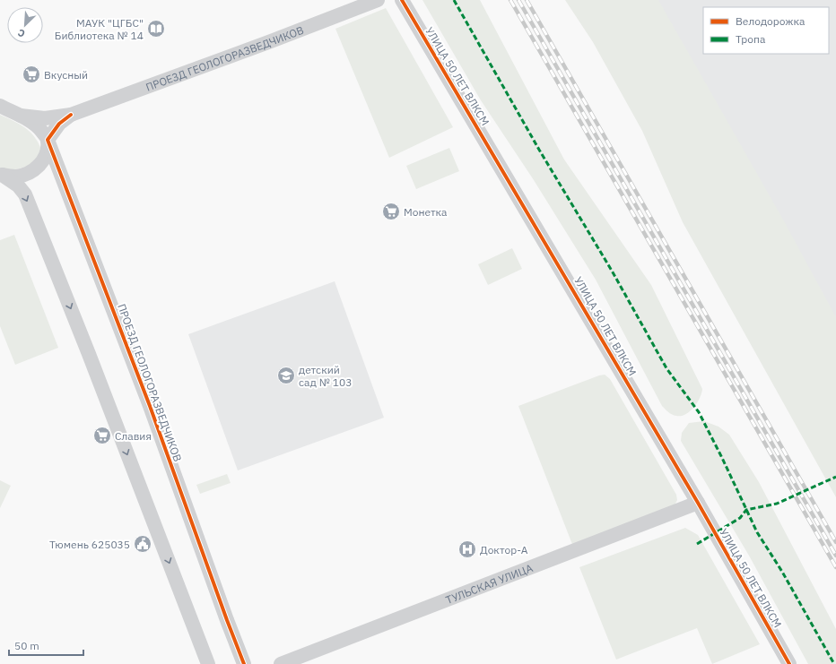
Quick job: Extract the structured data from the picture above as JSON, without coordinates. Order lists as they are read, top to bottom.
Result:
{
  "streets": {
    "street": ["ПРОЕЗД ГЕОЛОГОРАЗВЕДЧИКОВ", "УЛИЦА 50 ЛЕТ ВЛКСМ", "ТУЛЬСКАЯ УЛИЦА"]
  },
  "crossings": [
    ["УЛИЦА 50 ЛЕТ ВЛКСМ", "ТУЛЬСКАЯ УЛИЦА"]
  ],
  "places": {
    "library": ["МАУК \"ЦГБС\" Библиотека № 14"],
    "supermarket": ["Вкусный", "Монетка", "Славия"],
    "school or university": ["детский сад № 103"],
    "public building": ["Тюмень 625035"],
    "hospital": ["Доктор-А"]
  },
  "legend": ["Велодорожка", "Тропа"],
  "scale_bar": "50 m",
  "north": "bottom left"
}
